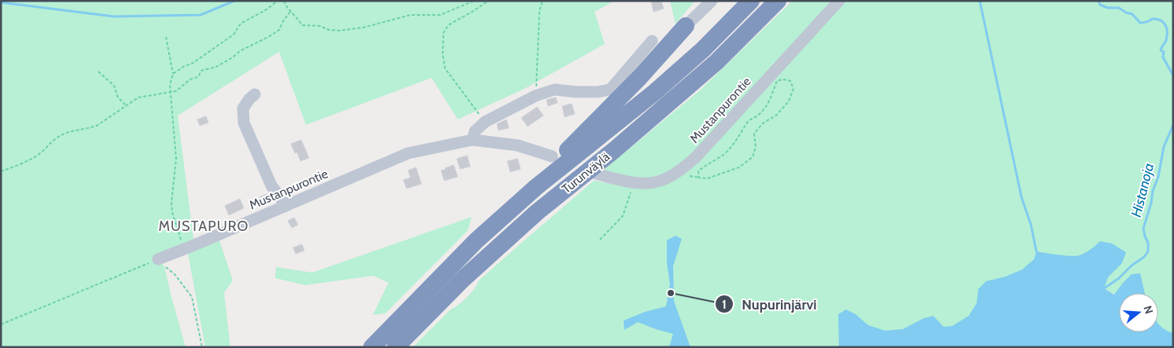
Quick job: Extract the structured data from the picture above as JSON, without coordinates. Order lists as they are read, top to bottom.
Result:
{
  "streets": {
    "highway": ["Turunväylä"],
    "street": ["Mustanpurontie"]
  },
  "districts": ["MUSTAPURO"],
  "water": ["Histanoja"],
  "places": ["Nupurinjärvi"],
  "north": "right"
}
